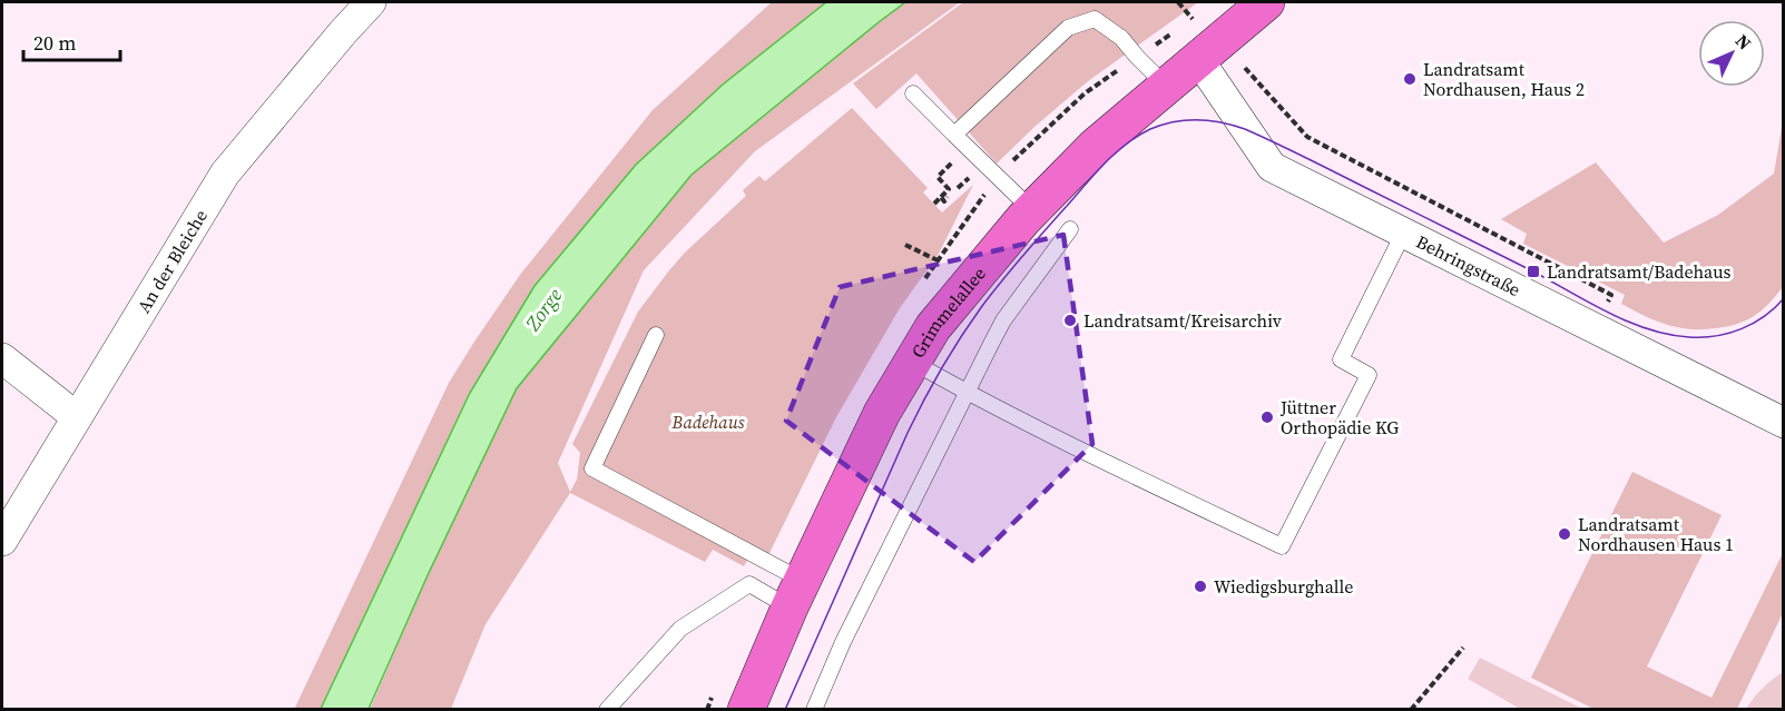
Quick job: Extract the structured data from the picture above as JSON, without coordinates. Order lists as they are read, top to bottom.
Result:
{
  "streets": {
    "main road": ["Grimmelallee"],
    "street": ["An der Bleiche", "Behringstraße"]
  },
  "crossings": [
    ["Behringstraße", "Grimmelallee"]
  ],
  "water": ["Zorge"],
  "parks": ["Badehaus"],
  "places": {
    "other": [
      "Landratsamt Nordhausen, Haus 2",
      "Landratsamt/Kreisarchiv",
      "Jüttner Orthopädie KG",
      "Landratsamt Nordhausen Haus 1",
      "Wiedigsburghalle"
    ],
    "transit": ["Landratsamt/Badehaus"]
  },
  "scale_bar": "20 m",
  "north": "top right"
}
